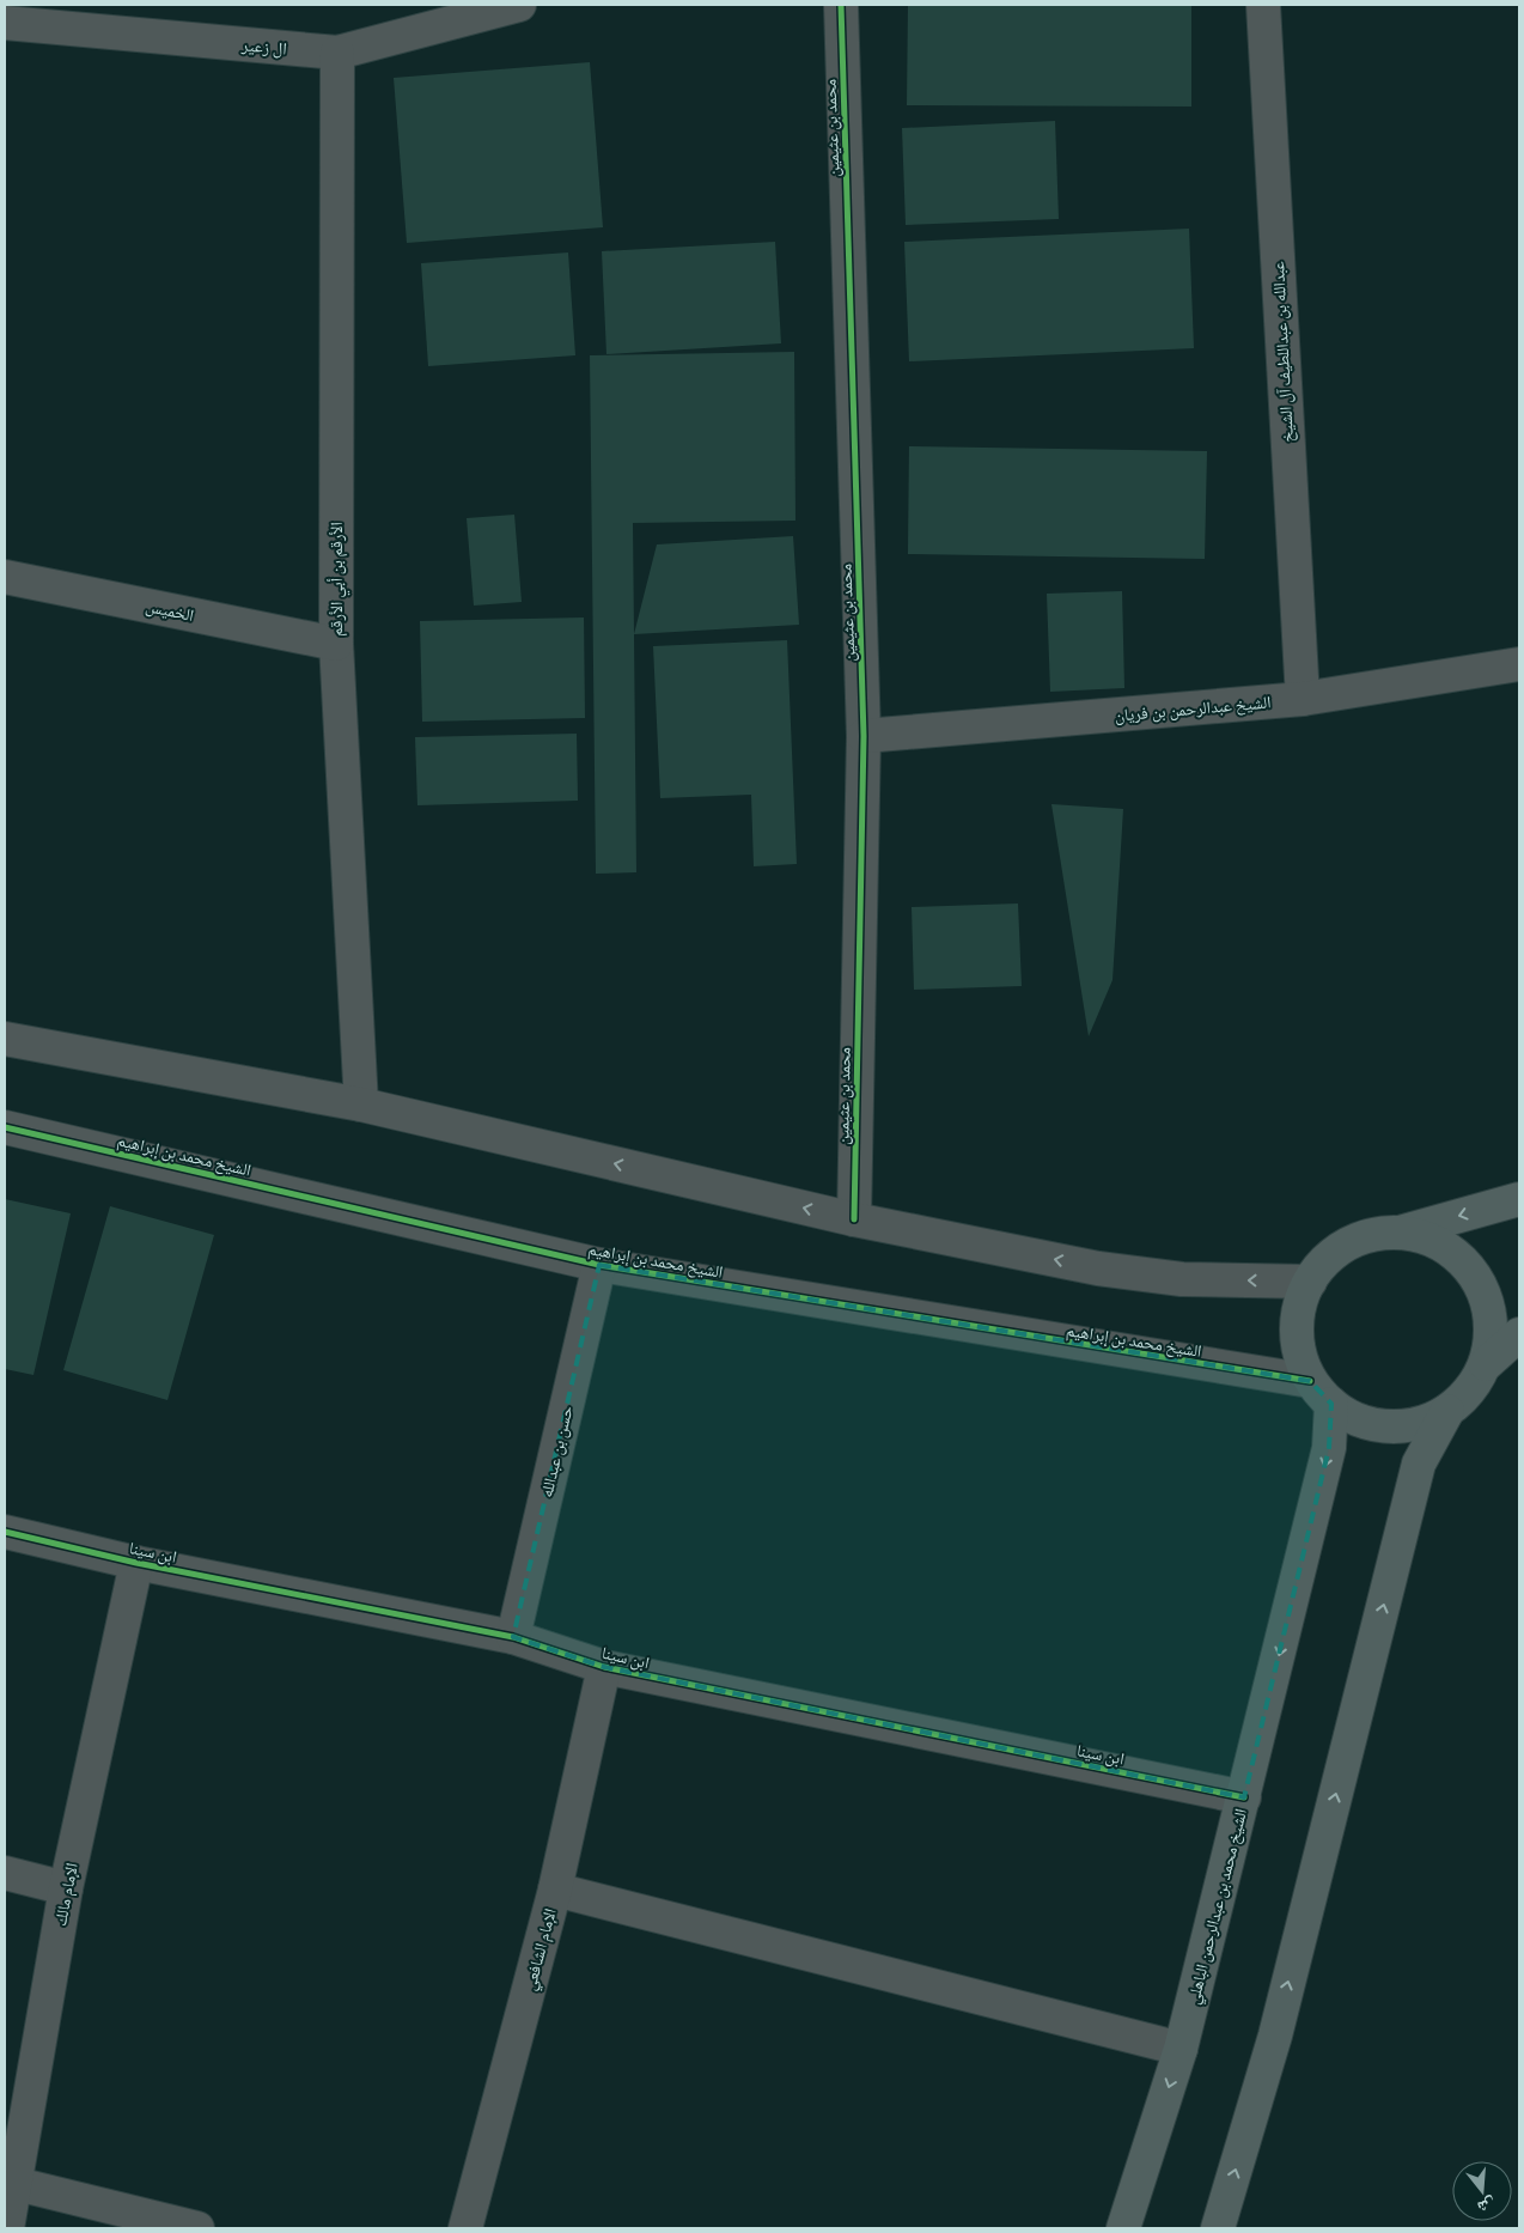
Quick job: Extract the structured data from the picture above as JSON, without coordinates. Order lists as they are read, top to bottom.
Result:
{
  "streets": {
    "main road": ["الشيخ محمد بن عبدالرحمن الباهلي"],
    "street": [
      "ال زعير",
      "محمد بن عثيمين",
      "عبدالله بن عبداللطيف آل الشيخ",
      "الأرقم بن أبي الأرقم",
      "الخميس",
      "الشيخ عبدالرحمن بن فريان",
      "الشيخ محمد بن إبراهيم",
      "حسن بن عبدالله",
      "ابن سينا",
      "الإمام مالك",
      "الإمام الشافعي"
    ]
  },
  "crossings": [
    ["ال زعير", "الأرقم بن أبي الأرقم"],
    ["محمد بن عثيمين", "الشيخ عبدالرحمن بن فريان"],
    ["عبدالله بن عبداللطيف آل الشيخ", "الشيخ عبدالرحمن بن فريان"],
    ["الأرقم بن أبي الأرقم", "الخميس"],
    ["الشيخ محمد بن إبراهيم", "حسن بن عبدالله"],
    ["الشيخ محمد بن إبراهيم", "الشيخ محمد بن عبدالرحمن الباهلي"],
    ["حسن بن عبدالله", "ابن سينا"],
    ["ابن سينا", "الإمام مالك"],
    ["ابن سينا", "الشيخ محمد بن عبدالرحمن الباهلي"],
    ["ابن سينا", "الإمام الشافعي"]
  ],
  "north": "bottom"
}
